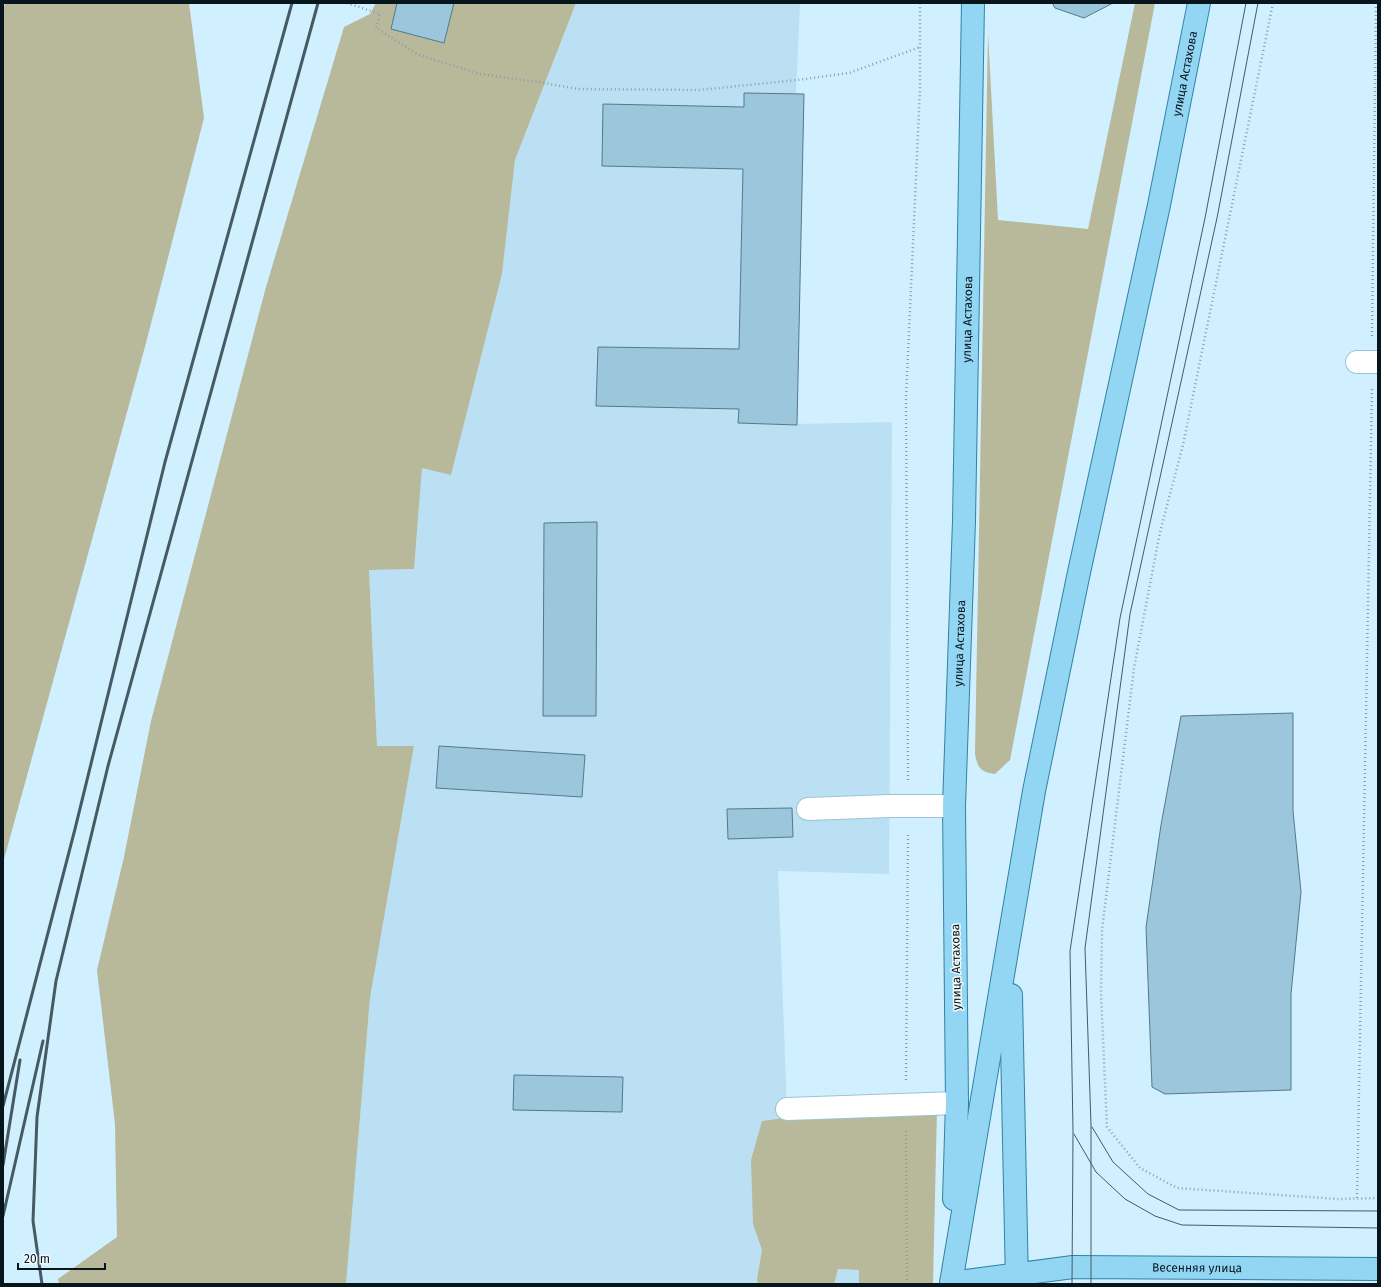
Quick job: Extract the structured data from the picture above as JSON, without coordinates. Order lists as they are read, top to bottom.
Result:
{
  "streets": {
    "main road": ["улица Астахова", "Весенняя улица"]
  },
  "crossings": [
    ["улица Астахова", "Весенняя улица"]
  ],
  "scale_bar": "20 m"
}
